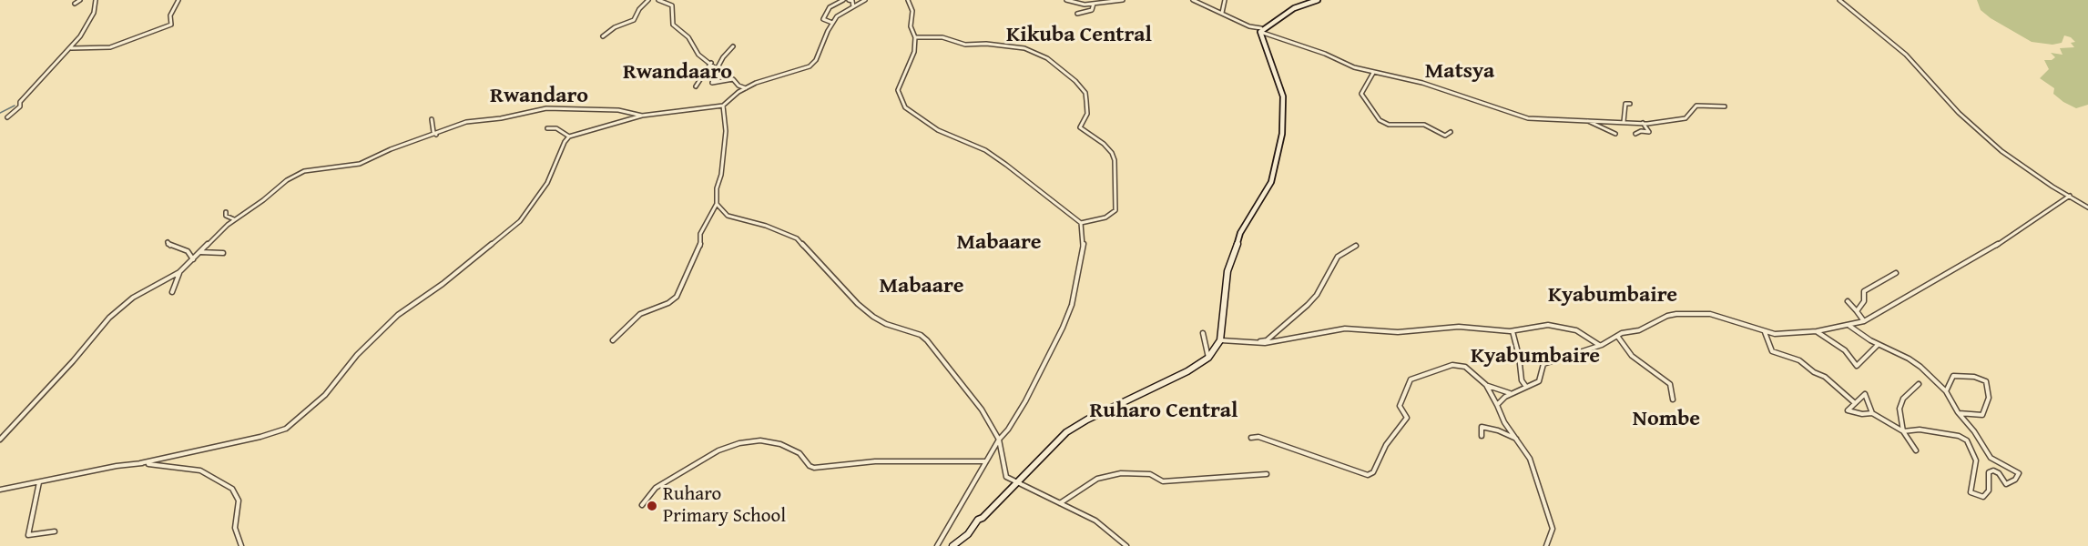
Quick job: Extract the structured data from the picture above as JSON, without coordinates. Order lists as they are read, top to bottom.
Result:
{
  "districts": [
    "Kikuba Central",
    "Matsya",
    "Rwandaaro",
    "Rwandaro",
    "Mabaare",
    "Mabaare",
    "Kyabumbaire",
    "Kyabumbaire",
    "Ruharo Central",
    "Nombe"
  ],
  "places": ["Ruharo Primary School"]
}
